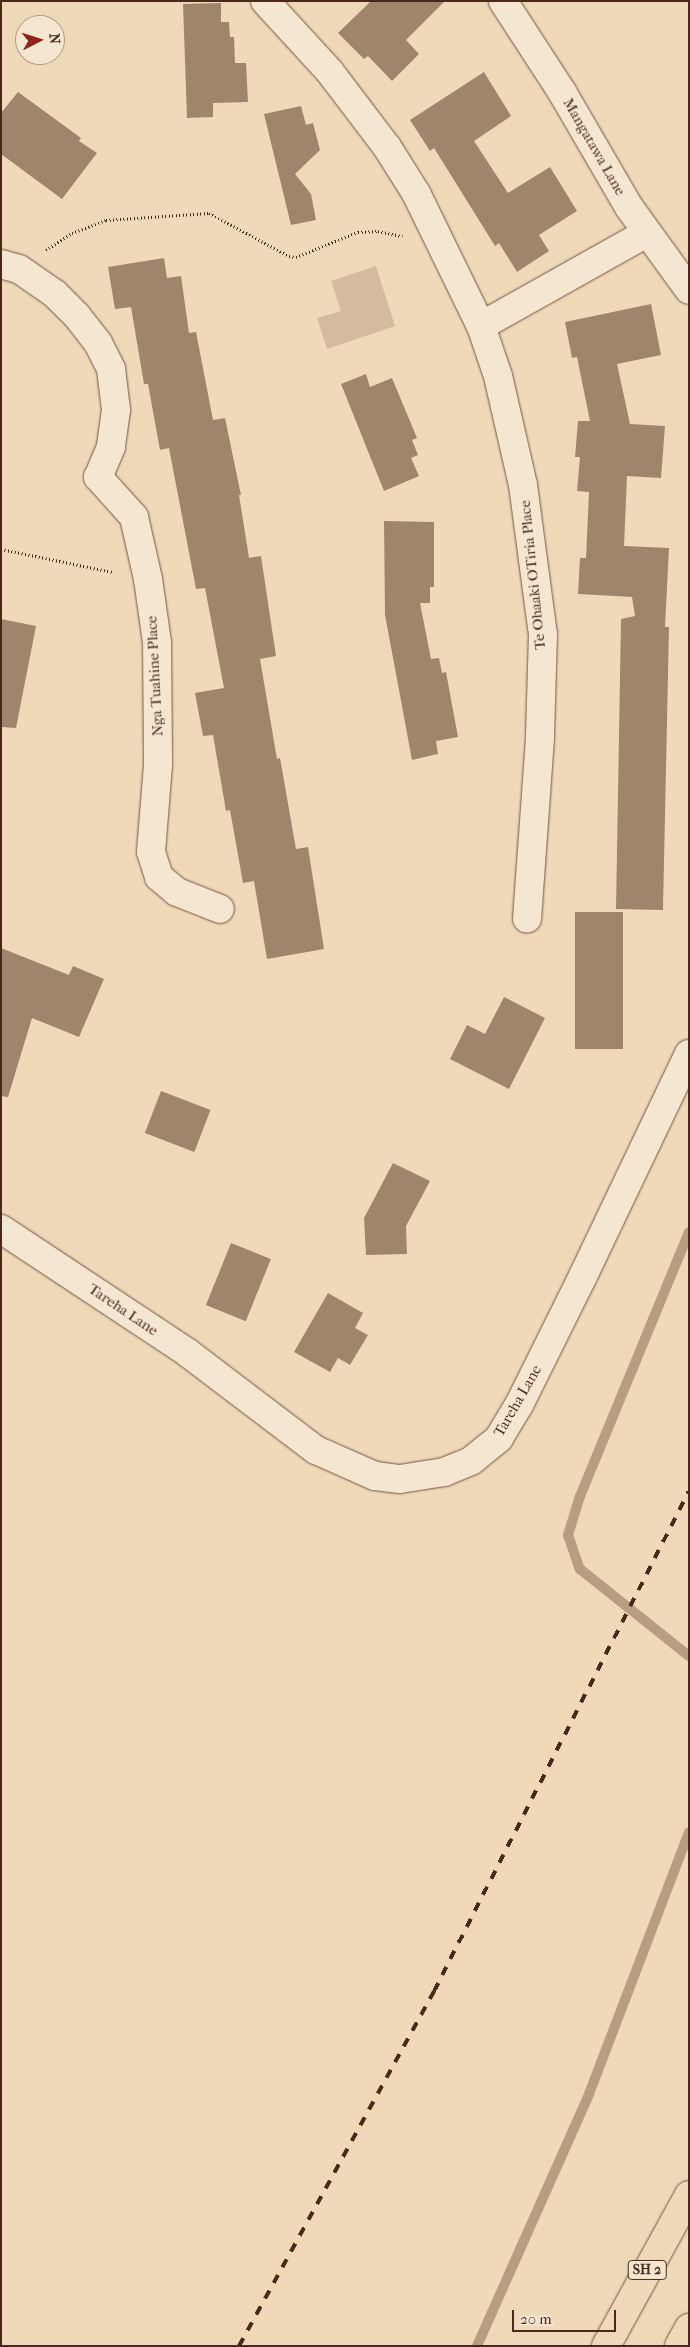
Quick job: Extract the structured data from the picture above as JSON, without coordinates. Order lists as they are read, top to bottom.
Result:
{
  "streets": {
    "highway": ["SH 2"],
    "street": [
      "Mangatawa Lane",
      "Te Ohaaki OTiria Place",
      "Nga Tuahine Place",
      "Tareha Lane"
    ]
  },
  "scale_bar": "20 m",
  "north": "right"
}
